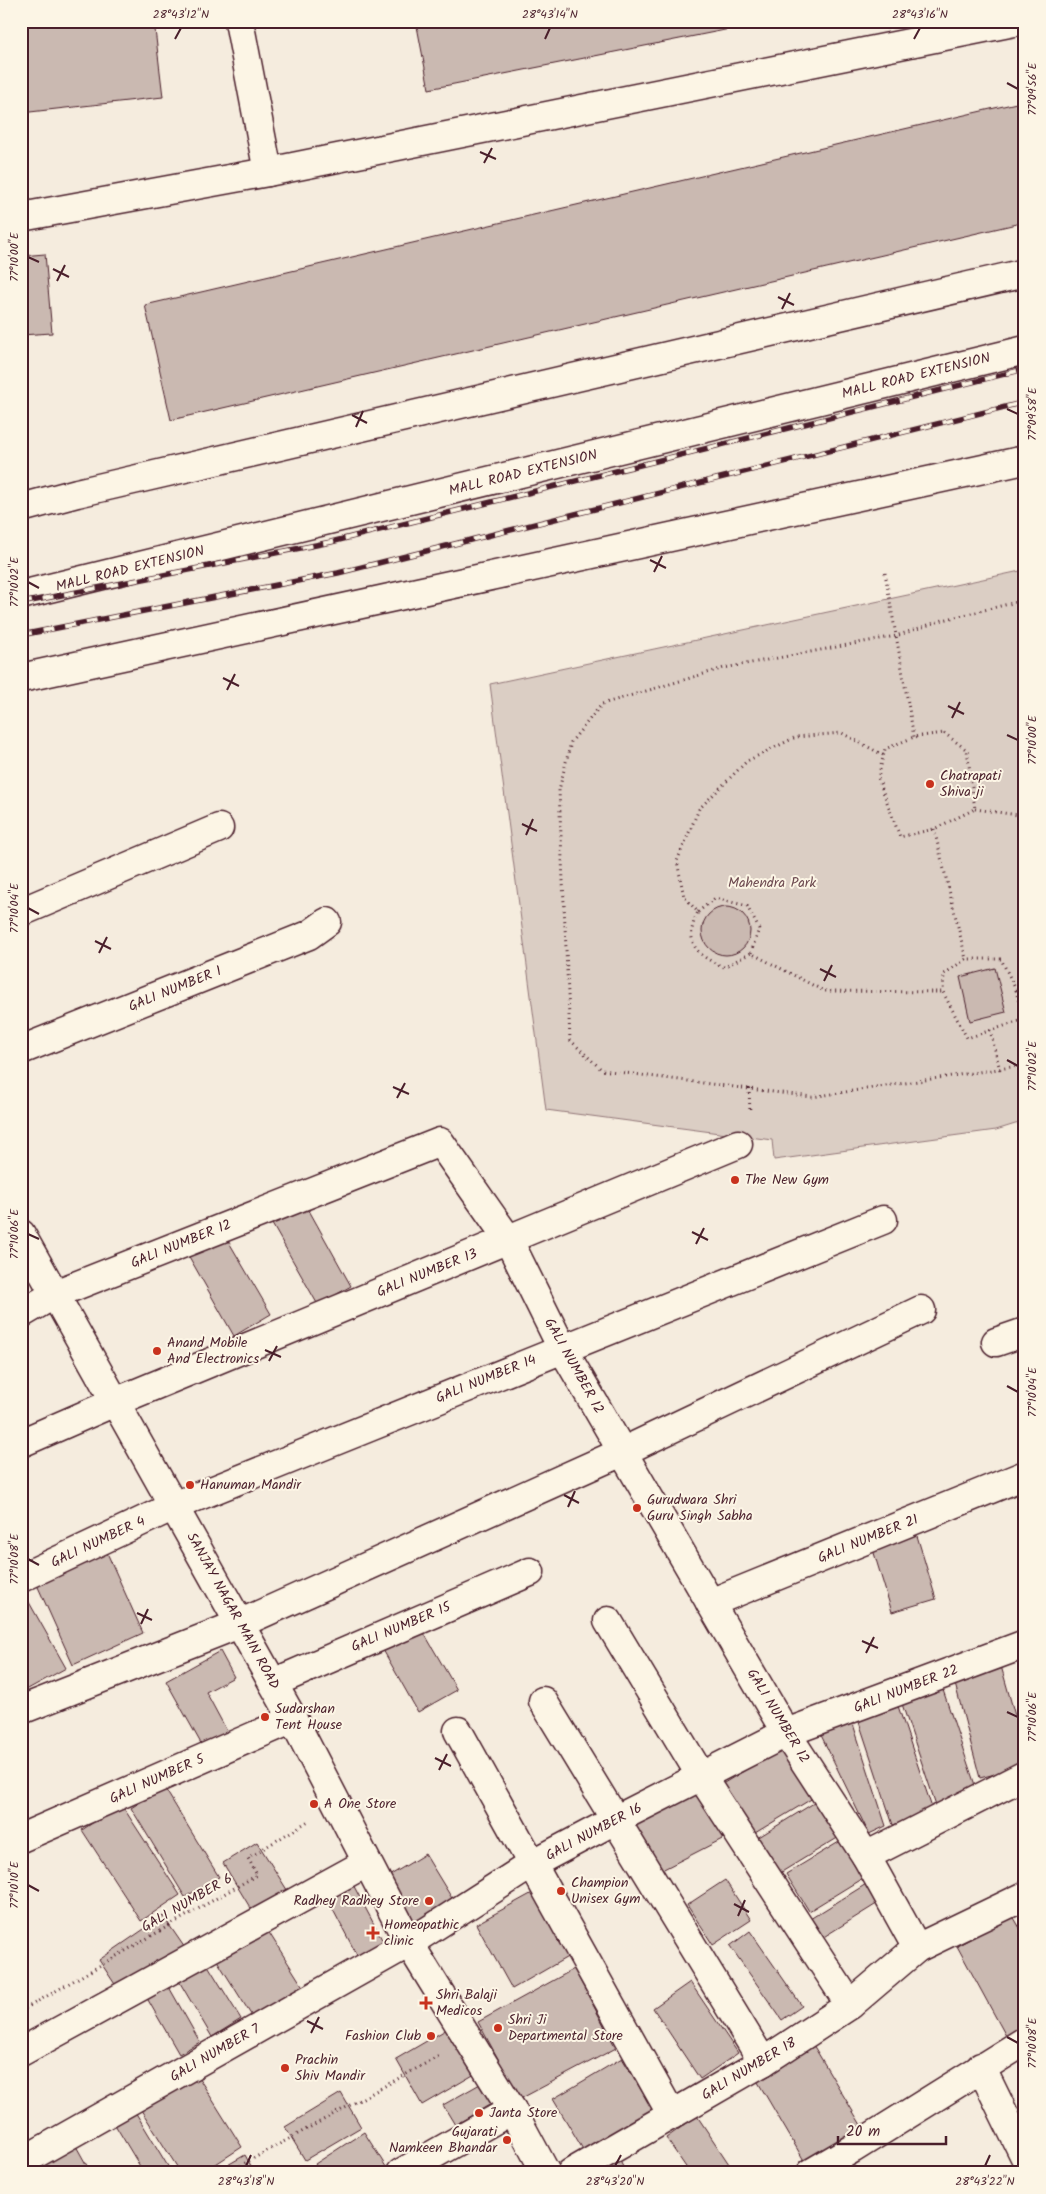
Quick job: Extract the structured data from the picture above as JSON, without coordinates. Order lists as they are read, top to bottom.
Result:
{
  "streets": {
    "street": [
      "MALL ROAD EXTENSION",
      "GALI NUMBER 1",
      "GALI NUMBER 12",
      "GALI NUMBER 13",
      "GALI NUMBER 14",
      "GALI NUMBER 21",
      "GALI NUMBER 4",
      "SANJAY NAGAR MAIN ROAD",
      "GALI NUMBER 15",
      "GALI NUMBER 22",
      "GALI NUMBER 5",
      "GALI NUMBER 16",
      "GALI NUMBER 7",
      "GALI NUMBER 18"
    ],
    "path": ["GALI NUMBER 6"]
  },
  "crossings": [
    ["GALI NUMBER 12", "GALI NUMBER 13"],
    ["GALI NUMBER 12", "GALI NUMBER 14"],
    ["GALI NUMBER 12", "GALI NUMBER 21"],
    ["GALI NUMBER 12", "SANJAY NAGAR MAIN ROAD"],
    ["GALI NUMBER 12", "GALI NUMBER 22"],
    ["GALI NUMBER 12", "GALI NUMBER 16"],
    ["GALI NUMBER 12", "GALI NUMBER 18"],
    ["GALI NUMBER 13", "SANJAY NAGAR MAIN ROAD"],
    ["GALI NUMBER 14", "GALI NUMBER 4"],
    ["GALI NUMBER 14", "SANJAY NAGAR MAIN ROAD"],
    ["GALI NUMBER 4", "SANJAY NAGAR MAIN ROAD"],
    ["SANJAY NAGAR MAIN ROAD", "GALI NUMBER 15"],
    ["SANJAY NAGAR MAIN ROAD", "GALI NUMBER 5"],
    ["SANJAY NAGAR MAIN ROAD", "GALI NUMBER 16"],
    ["SANJAY NAGAR MAIN ROAD", "GALI NUMBER 6"],
    ["SANJAY NAGAR MAIN ROAD", "GALI NUMBER 7"],
    ["GALI NUMBER 22", "GALI NUMBER 16"],
    ["GALI NUMBER 16", "GALI NUMBER 7"]
  ],
  "parks": ["Mahendra Park"],
  "places": {
    "other": [
      "Chatrapati Shiva ji",
      "The New Gym",
      "Anand Mobile And Electronics",
      "Hanuman Mandir",
      "Gurudwara Shri Guru Singh Sabha",
      "Sudarshan Tent House",
      "A One Store",
      "Champion Unisex Gym",
      "Radhey Radhey Store",
      "Shri Ji Departmental Store",
      "Fashion Club",
      "Prachin Shiv Mandir",
      "Janta Store",
      "Gujarati Namkeen Bhandar"
    ],
    "health": ["Homeopathic clinic", "Shri Balaji Medicos"]
  },
  "scale_bar": "20 m",
  "coordinates": [
    "28°43'12\"N",
    "28°43'14\"N",
    "28°43'16\"N",
    "77°09'56\"E",
    "77°10'00\"E",
    "77°09'58\"E",
    "77°10'02\"E",
    "77°10'04\"E",
    "77°10'06\"E",
    "77°10'08\"E",
    "77°10'10\"E",
    "28°43'18\"N",
    "28°43'20\"N",
    "28°43'22\"N"
  ]
}
